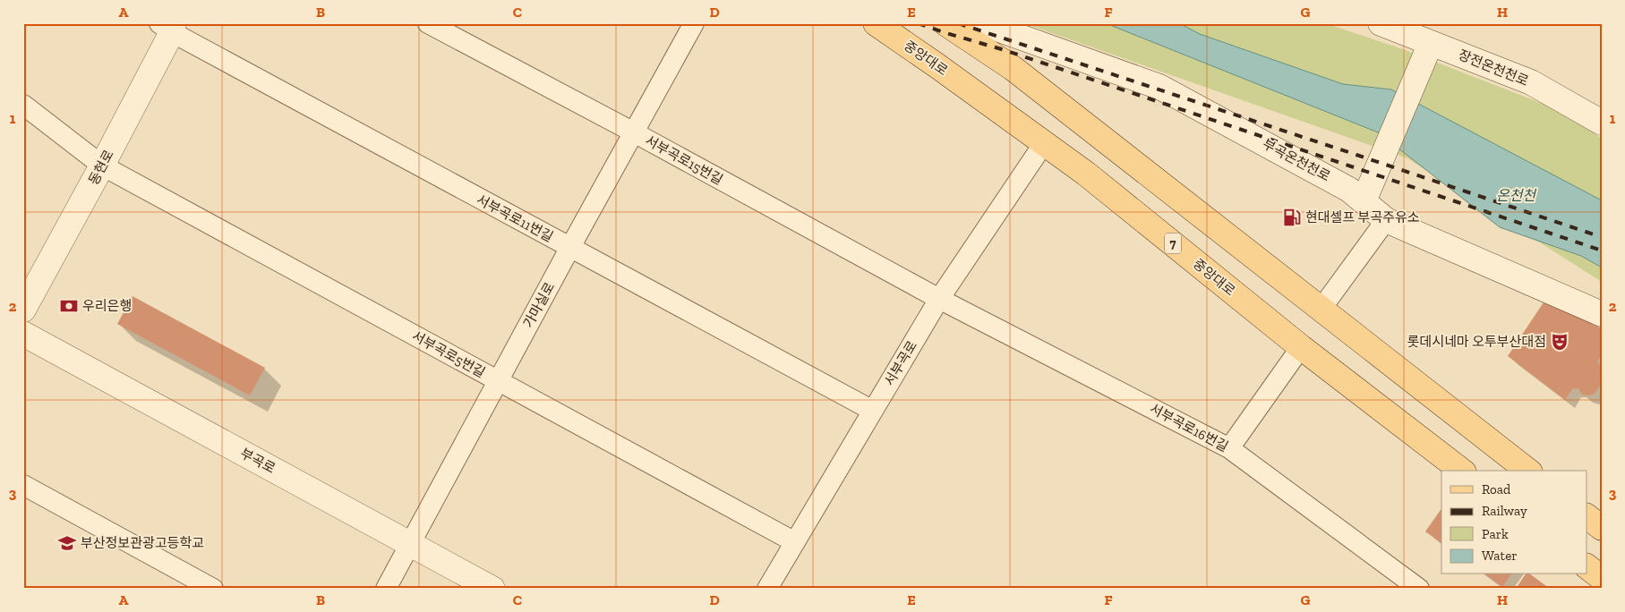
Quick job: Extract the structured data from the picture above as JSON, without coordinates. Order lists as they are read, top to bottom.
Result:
{
  "streets": {
    "main road": [
      "중앙대로",
      "장전온천천로",
      "부곡온천천로",
      "동현로",
      "7",
      "부곡로"
    ],
    "street": [
      "서부곡로15번길",
      "서부곡로11번길",
      "가마실로",
      "서부곡로5번길",
      "서부곡로",
      "서부곡로16번길"
    ]
  },
  "crossings": [
    ["중앙대로", "서부곡로"],
    ["서부곡로15번길", "가마실로"],
    ["서부곡로15번길", "서부곡로"],
    ["서부곡로15번길", "서부곡로16번길"],
    ["동현로", "서부곡로11번길"],
    ["동현로", "서부곡로5번길"],
    ["서부곡로11번길", "가마실로"],
    ["서부곡로11번길", "서부곡로"],
    ["가마실로", "서부곡로5번길"],
    ["가마실로", "부곡로"],
    ["서부곡로5번길", "서부곡로"],
    ["서부곡로", "서부곡로16번길"]
  ],
  "water": ["온천천"],
  "places": {
    "fuel station": ["현대셀프 부곡주유소"],
    "bank": ["우리은행"],
    "theatre": ["롯데시네마 오투부산대점"],
    "school or university": ["부산정보관광고등학교"]
  },
  "legend": [
    "Road",
    "Railway",
    "Park",
    "Water"
  ],
  "grid": {
    "columns": [
      "A",
      "B",
      "C",
      "D",
      "E",
      "F",
      "G",
      "H"
    ],
    "rows": ["1", "2", "3"]
  }
}
